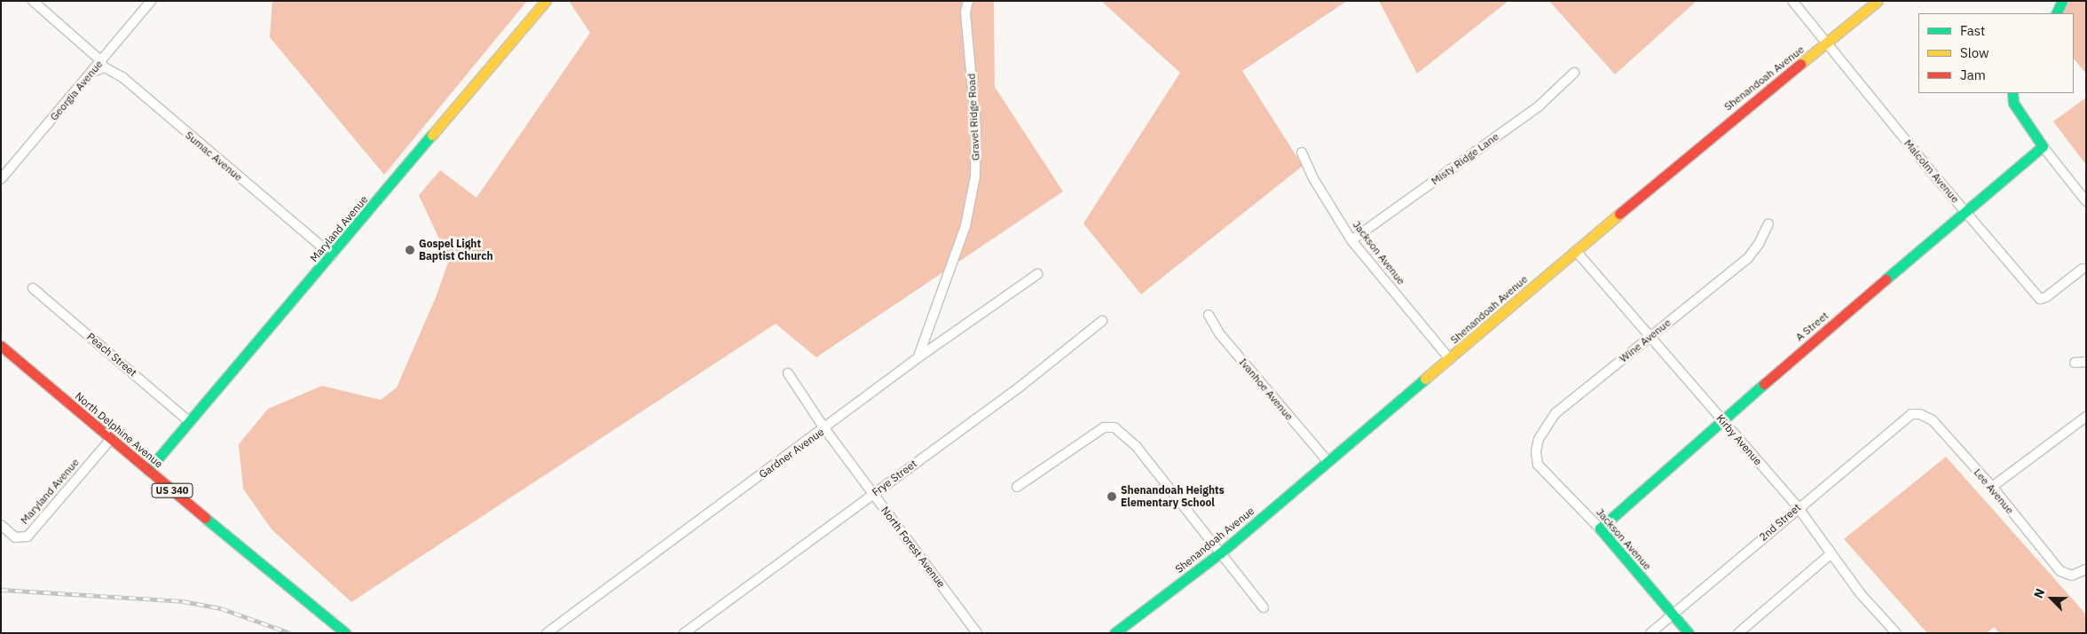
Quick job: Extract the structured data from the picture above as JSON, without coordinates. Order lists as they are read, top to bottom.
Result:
{
  "streets": {
    "street": [
      "Shenandoah Avenue",
      "Georgia Avenue",
      "Gravel Ridge Road",
      "Sumac Avenue",
      "Misty Ridge Lane",
      "Malcolm Avenue",
      "Maryland Avenue",
      "Jackson Avenue",
      "A Street",
      "Wine Avenue",
      "Peach Street",
      "Ivanhoe Avenue",
      "North Delphine Avenue",
      "Kirby Avenue",
      "Gardner Avenue",
      "Frye Street",
      "US 340",
      "Lee Avenue",
      "2nd Street",
      "North Forest Avenue"
    ]
  },
  "crossings": [
    ["Shenandoah Avenue", "Malcolm Avenue"],
    ["Shenandoah Avenue", "Jackson Avenue"],
    ["Shenandoah Avenue", "Ivanhoe Avenue"],
    ["Shenandoah Avenue", "Kirby Avenue"],
    ["Georgia Avenue", "Sumac Avenue"],
    ["Gravel Ridge Road", "Gardner Avenue"],
    ["Sumac Avenue", "Maryland Avenue"],
    ["Misty Ridge Lane", "Jackson Avenue"],
    ["Malcolm Avenue", "A Street"],
    ["Maryland Avenue", "Peach Street"],
    ["Maryland Avenue", "North Delphine Avenue"],
    ["Jackson Avenue", "A Street"],
    ["Jackson Avenue", "Wine Avenue"],
    ["Jackson Avenue", "2nd Street"],
    ["A Street", "Kirby Avenue"],
    ["Wine Avenue", "Kirby Avenue"],
    ["Kirby Avenue", "2nd Street"],
    ["Gardner Avenue", "North Forest Avenue"],
    ["Frye Street", "North Forest Avenue"],
    ["Lee Avenue", "2nd Street"]
  ],
  "places": ["Gospel Light Baptist Church", "Shenandoah Heights Elementary School"],
  "legend": ["Fast", "Slow", "Jam"],
  "north": "top left"
}
